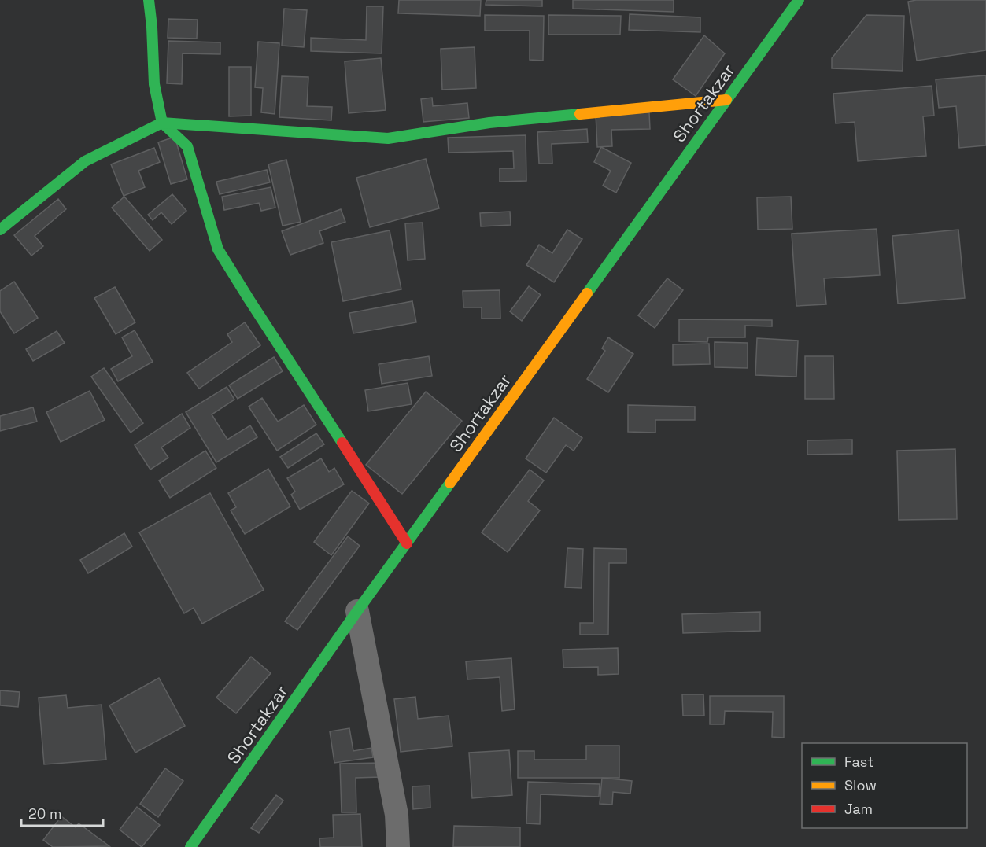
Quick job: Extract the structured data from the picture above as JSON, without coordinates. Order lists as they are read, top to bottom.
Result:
{
  "streets": {
    "street": ["Shortakzar"]
  },
  "legend": ["Fast", "Slow", "Jam"],
  "scale_bar": "20 m"
}
